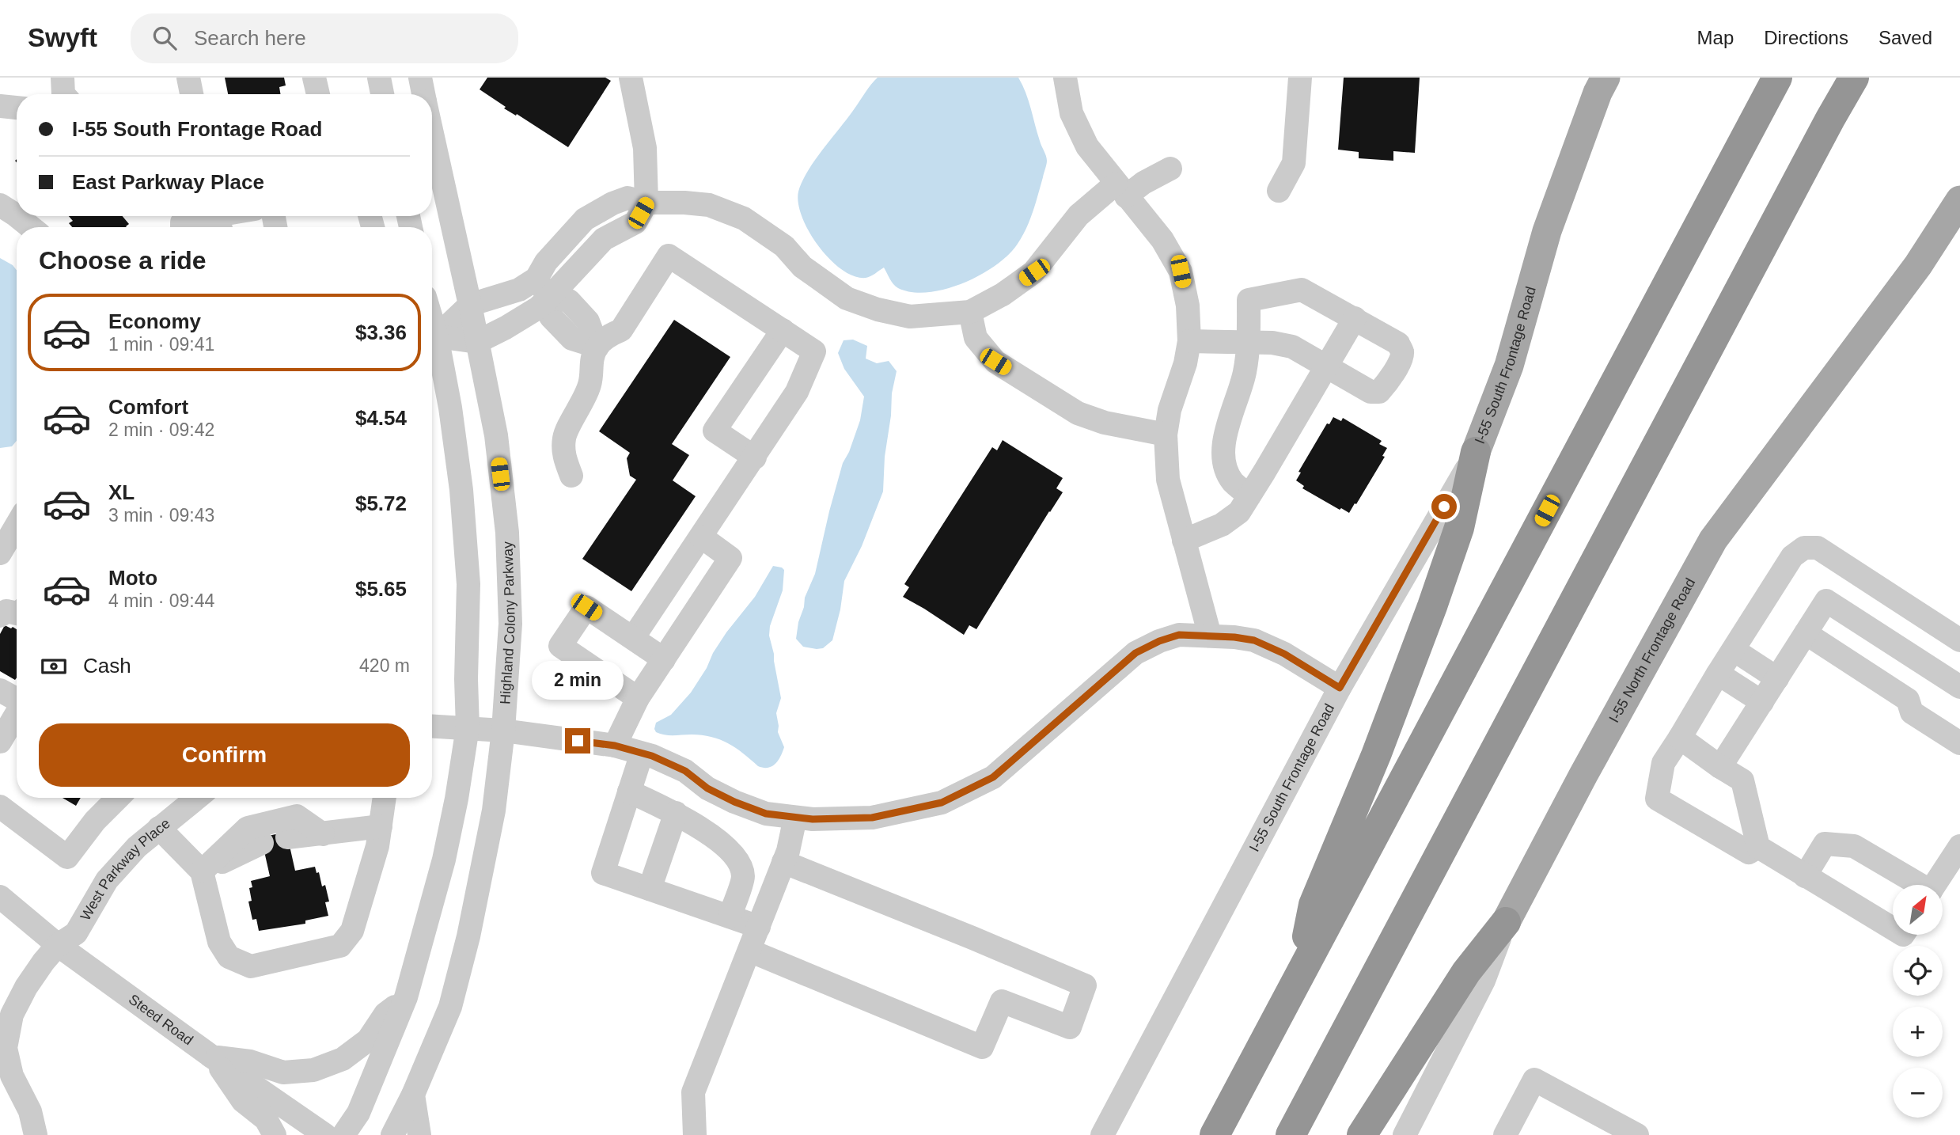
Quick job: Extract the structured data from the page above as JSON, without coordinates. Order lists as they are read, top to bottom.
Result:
{
  "streets": {
    "main road": ["I-55 South Frontage Road", "I-55 North Frontage Road"],
    "street": ["Highland Colony Parkway", "West Parkway Place", "Steed Road"]
  },
  "crossings": [
    ["West Parkway Place", "Steed Road"]
  ],
  "north": "top right",
  "page": {
    "header": "Swyft",
    "search": "Search here",
    "nav": ["Map", "Directions", "Saved"],
    "banner": ["I-55 South Frontage Road", "East Parkway Place"],
    "heading": "Choose a ride",
    "list": [
      {
        "name": "Economy",
        "note": "1 min · 09:41",
        "value": "$3.36"
      },
      {
        "name": "Comfort",
        "note": "2 min · 09:42",
        "value": "$4.54"
      },
      {
        "name": "XL",
        "note": "3 min · 09:43",
        "value": "$5.72"
      },
      {
        "name": "Moto",
        "note": "4 min · 09:44",
        "value": "$5.65"
      }
    ],
    "pay": ["Cash", "420 m"],
    "bubble": "2 min",
    "buttons": "Confirm",
    "map_buttons": ["+", "−"]
  }
}
